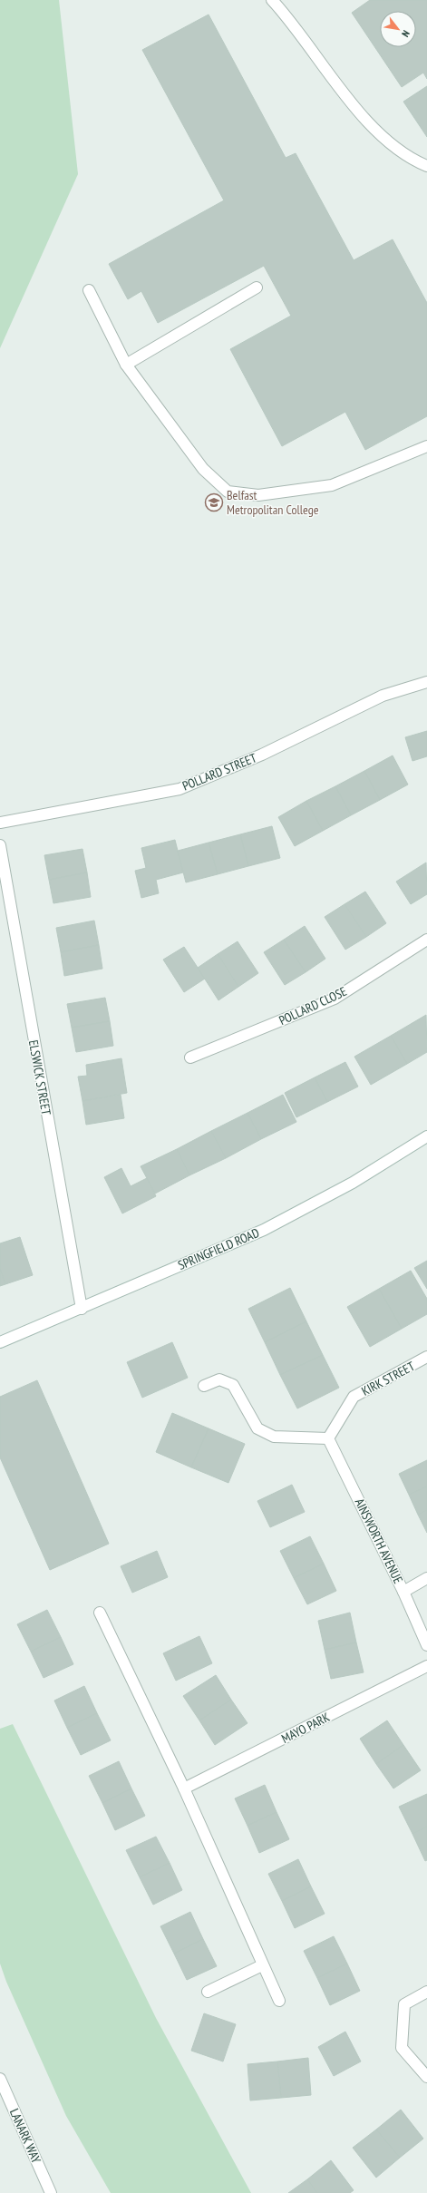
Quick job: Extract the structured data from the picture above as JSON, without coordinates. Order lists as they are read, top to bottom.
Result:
{
  "streets": {
    "street": [
      "POLLARD STREET",
      "POLLARD CLOSE",
      "ELSWICK STREET",
      "SPRINGFIELD ROAD",
      "KIRK STREET",
      "AINSWORTH AVENUE",
      "MAYO PARK",
      "LANARK WAY"
    ]
  },
  "crossings": [
    ["ELSWICK STREET", "SPRINGFIELD ROAD"],
    ["KIRK STREET", "AINSWORTH AVENUE"]
  ],
  "places": {
    "school or university": ["Belfast Metropolitan College"]
  },
  "north": "bottom right"
}
